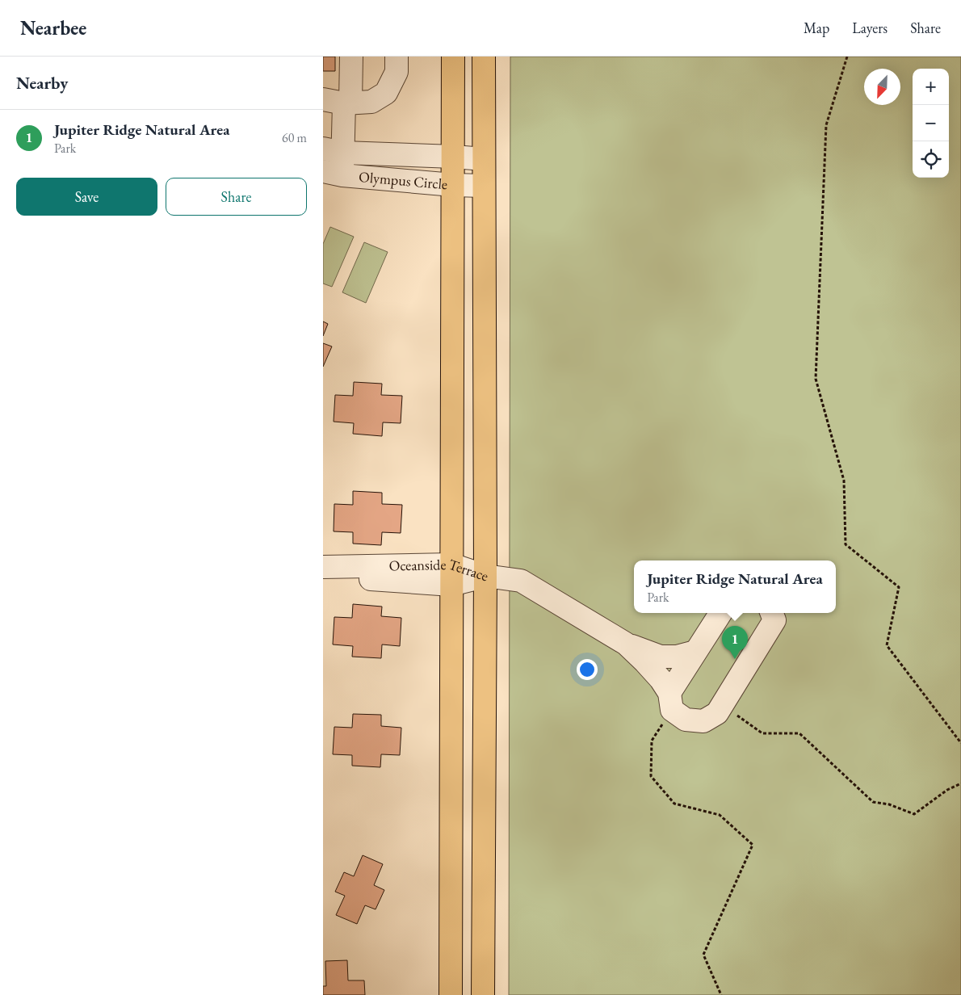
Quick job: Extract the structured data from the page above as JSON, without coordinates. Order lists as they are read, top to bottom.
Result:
{
  "streets": {
    "street": ["Olympus Circle", "Oceanside Terrace"]
  },
  "north": "bottom left",
  "page": {
    "header": "Nearbee",
    "nav": ["Map", "Layers", "Share"],
    "heading": "Nearby",
    "map_buttons": ["+", "−"],
    "list": [
      {
        "mark": "1",
        "name": "Jupiter Ridge Natural Area",
        "note": "Park",
        "value": "60 m"
      }
    ],
    "buttons": ["Save", "Share"],
    "popup": ["Jupiter Ridge Natural Area", "Park"],
    "pins": "1"
  }
}
